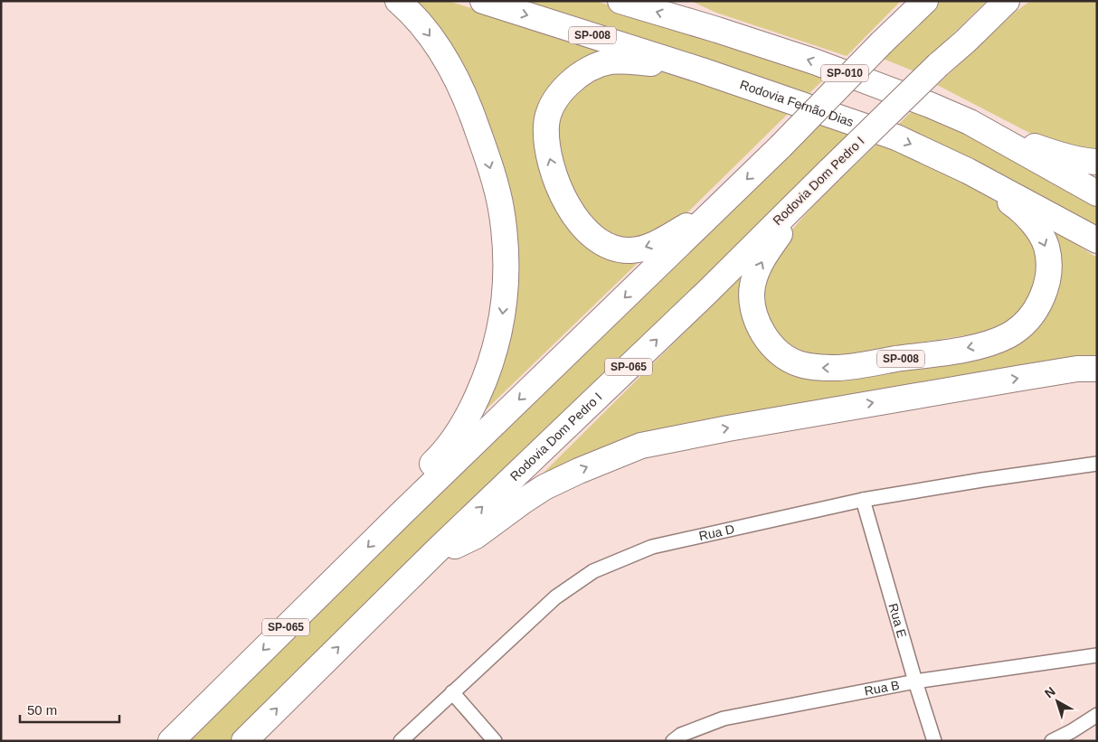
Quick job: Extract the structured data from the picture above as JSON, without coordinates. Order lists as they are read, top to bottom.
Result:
{
  "streets": {
    "highway": [
      "SP-008",
      "SP-010",
      "Rodovia Fernão Dias",
      "Rodovia Dom Pedro I",
      "SP-065"
    ],
    "street": ["Rua D", "Rua E", "Rua B"]
  },
  "crossings": [
    ["SP-008", "Rodovia Fernão Dias"],
    ["SP-008", "Rodovia Dom Pedro I"],
    ["Rua D", "Rua E"],
    ["Rua E", "Rua B"]
  ],
  "scale_bar": "50 m",
  "north": "top left"
}
